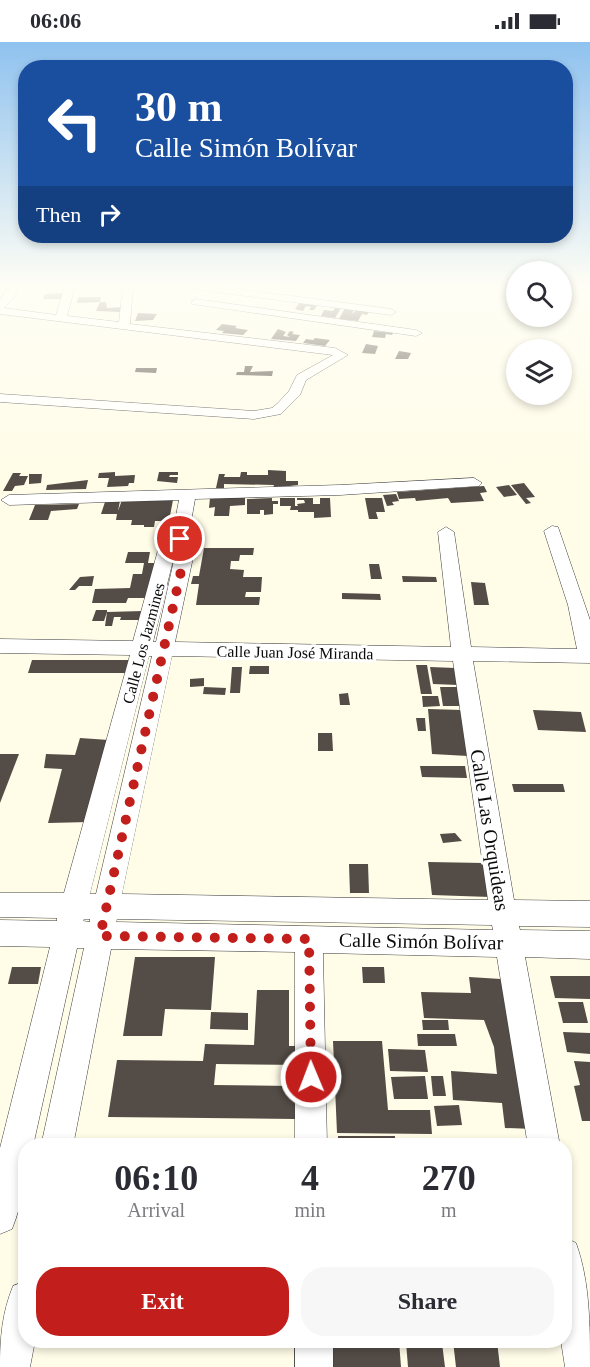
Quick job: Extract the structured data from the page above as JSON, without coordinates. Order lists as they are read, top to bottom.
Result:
{
  "streets": {
    "street": [
      "Calle Los Jazmines",
      "Calle Juan José Miranda",
      "Calle Las Orquideas",
      "Calle Simón Bolívar"
    ]
  },
  "crossings": [
    ["Calle Los Jazmines", "Calle Juan José Miranda"],
    ["Calle Los Jazmines", "Calle Simón Bolívar"],
    ["Calle Juan José Miranda", "Calle Las Orquideas"],
    ["Calle Las Orquideas", "Calle Simón Bolívar"]
  ],
  "page": {
    "status": "06:06",
    "turn": ["30 m", "Calle Simón Bolívar"],
    "then": "Then",
    "eta": [
      "06:10",
      "Arrival",
      "4",
      "min",
      "270",
      "m"
    ],
    "buttons": ["Exit", "Share"]
  }
}
